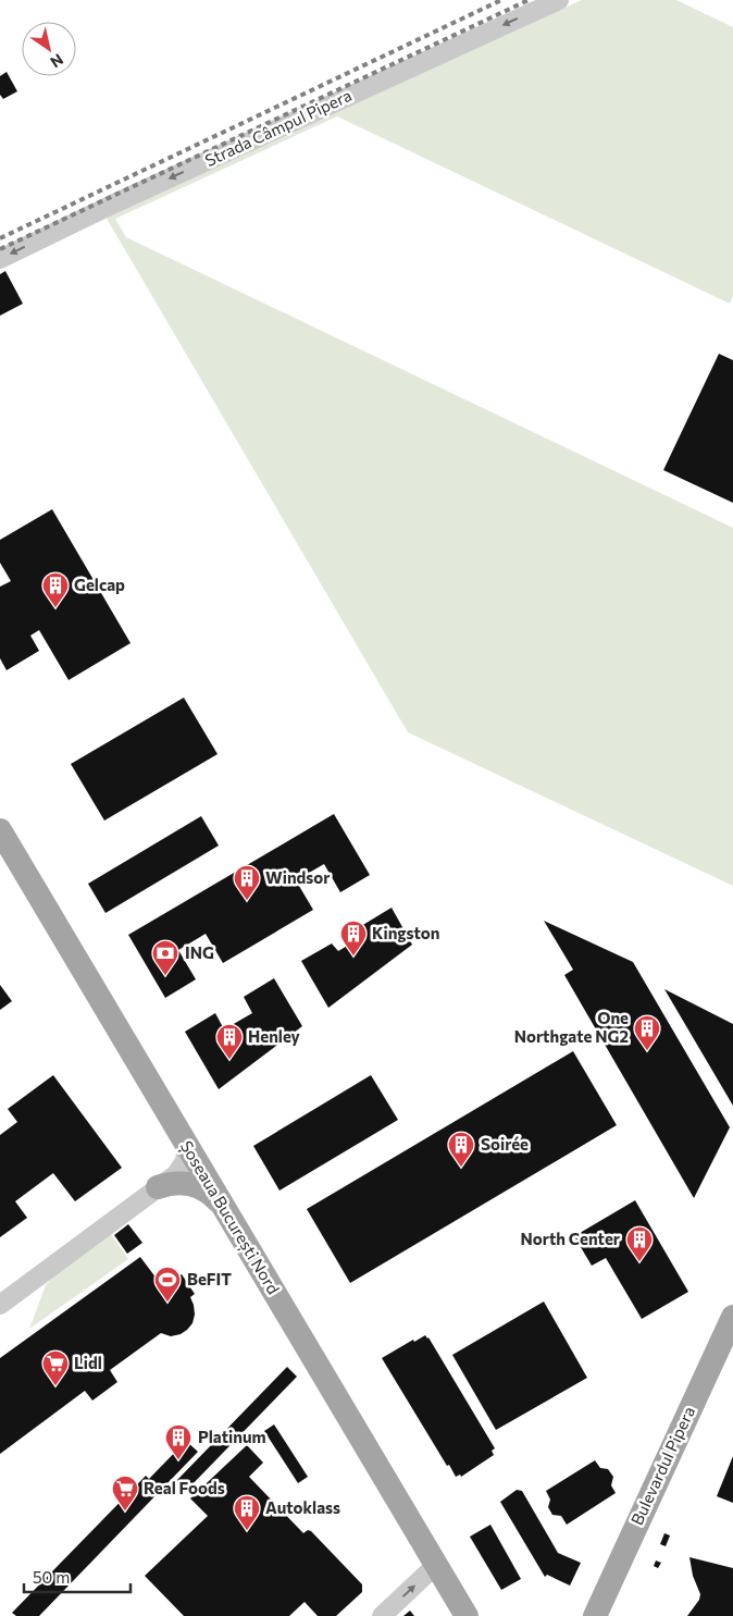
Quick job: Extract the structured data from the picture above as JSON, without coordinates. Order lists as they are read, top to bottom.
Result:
{
  "streets": {
    "main road": ["Șoseaua București Nord", "Bulevardul Pipera"],
    "street": ["Strada Câmpul Pipera"]
  },
  "one_way": ["Strada Câmpul Pipera"],
  "places": {
    "building": [
      "Gelcap",
      "Windsor",
      "Kingston",
      "One Northgate NG2",
      "Henley",
      "Soirée",
      "North Center",
      "Platinum",
      "Autoklass"
    ],
    "bank": ["ING"],
    "sports": ["BeFIT"],
    "supermarket": ["Lidl", "Real Foods"]
  },
  "scale_bar": "50 m",
  "north": "bottom right"
}
